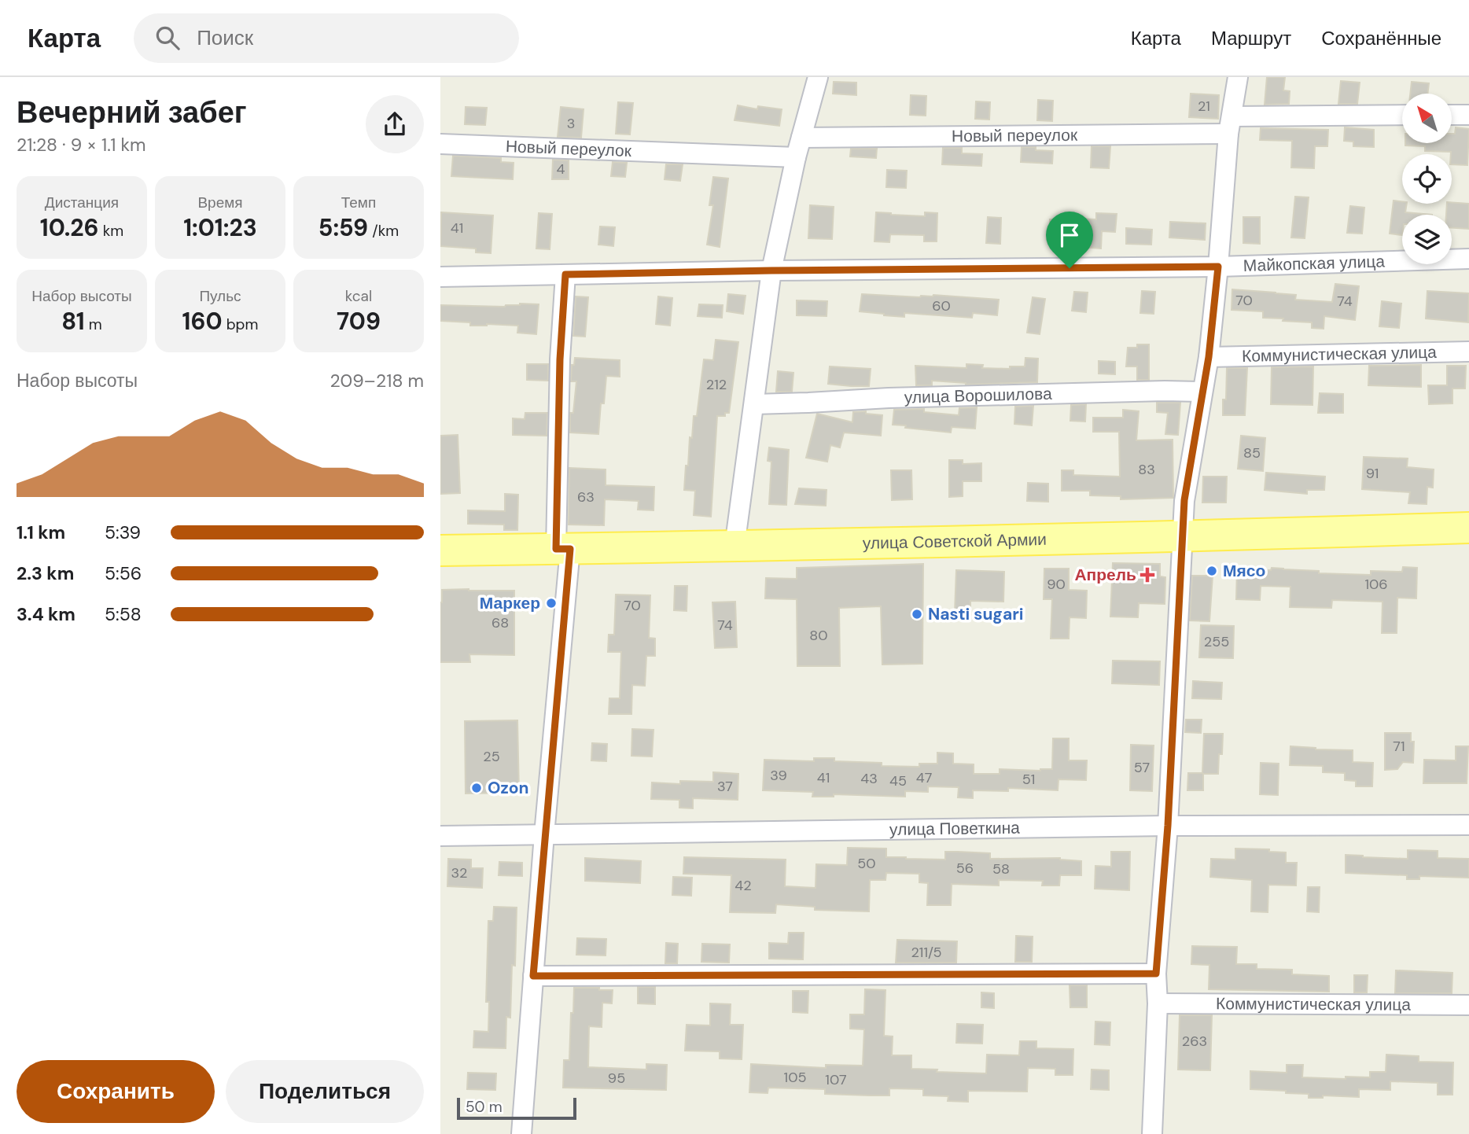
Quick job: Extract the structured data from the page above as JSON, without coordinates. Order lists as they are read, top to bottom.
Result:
{
  "streets": {
    "main road": ["улица Советской Армии"],
    "street": [
      "Новый переулок",
      "Майкопская улица",
      "Коммунистическая улица",
      "улица Ворошилова",
      "улица Поветкина"
    ]
  },
  "places": {
    "other": [
      "Мясо",
      "Маркер",
      "Nasti sugari",
      "Ozon"
    ],
    "health": ["Апрель"]
  },
  "house_numbers": [
    "21",
    "3",
    "4",
    "41",
    "70",
    "74",
    "60",
    "212",
    "85",
    "83",
    "91",
    "63",
    "90",
    "106",
    "70",
    "68",
    "74",
    "80",
    "255",
    "71",
    "25",
    "57",
    "39",
    "41",
    "47",
    "43",
    "51",
    "45",
    "37",
    "50",
    "56",
    "58",
    "32",
    "42",
    "211/5",
    "263",
    "105",
    "95",
    "107"
  ],
  "scale_bar": "50 m",
  "north": "top left",
  "page": {
    "header": "Карта",
    "search": "Поиск",
    "nav": ["Карта", "Маршрут", "Сохранённые"],
    "heading": ["Вечерний забег", "21:28 · 9 × 1.1 km"],
    "stats": [
      ["Дистанция", "10.26 km"],
      ["Время", "1:01:23"],
      ["Темп", "5:59 /km"],
      ["Набор высоты", "81 m"],
      ["Пульс", "160 bpm"],
      ["kcal", "709"]
    ],
    "chart": ["Набор высоты", "209–218 m"],
    "list": [
      {
        "name": "1.1 km",
        "note": "5:39"
      },
      {
        "name": "2.3 km",
        "note": "5:56"
      },
      {
        "name": "3.4 km",
        "note": "5:58"
      }
    ],
    "buttons": ["Сохранить", "Поделиться"],
    "scale": "50 m"
  }
}
